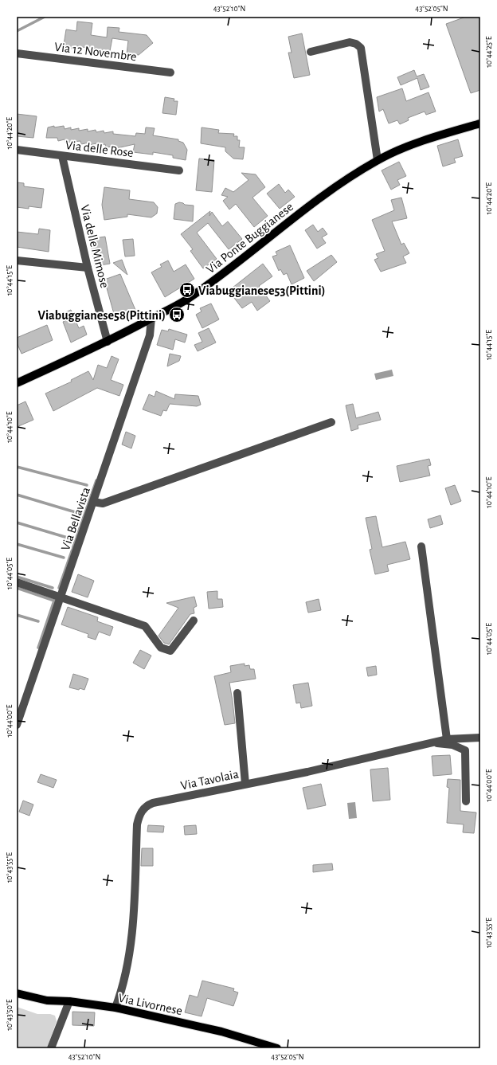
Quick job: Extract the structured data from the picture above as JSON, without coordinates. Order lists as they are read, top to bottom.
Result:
{
  "streets": {
    "main road": ["Via Ponte Buggianese", "Via Livornese"],
    "street": [
      "Via 12 Novembre",
      "Via delle Rose",
      "Via delle Mimose",
      "Via Bellavista",
      "Via Tavolaia"
    ]
  },
  "crossings": [
    ["Via delle Rose", "Via delle Mimose"],
    ["Via Ponte Buggianese", "Via delle Mimose"],
    ["Via Ponte Buggianese", "Via Bellavista"],
    ["Via Tavolaia", "Via Livornese"]
  ],
  "places": {
    "bus stop": ["Viabuggianese53(Pittini)", "Viabuggianese58(Pittini)"]
  },
  "coordinates": [
    "43°52'10\"N",
    "43°52'05\"N",
    "10°44'25\"E",
    "10°44'20\"E",
    "10°44'15\"E",
    "10°44'10\"E",
    "10°44'05\"E",
    "10°44'00\"E",
    "10°43'55\"E",
    "10°43'50\"E"
  ]
}
